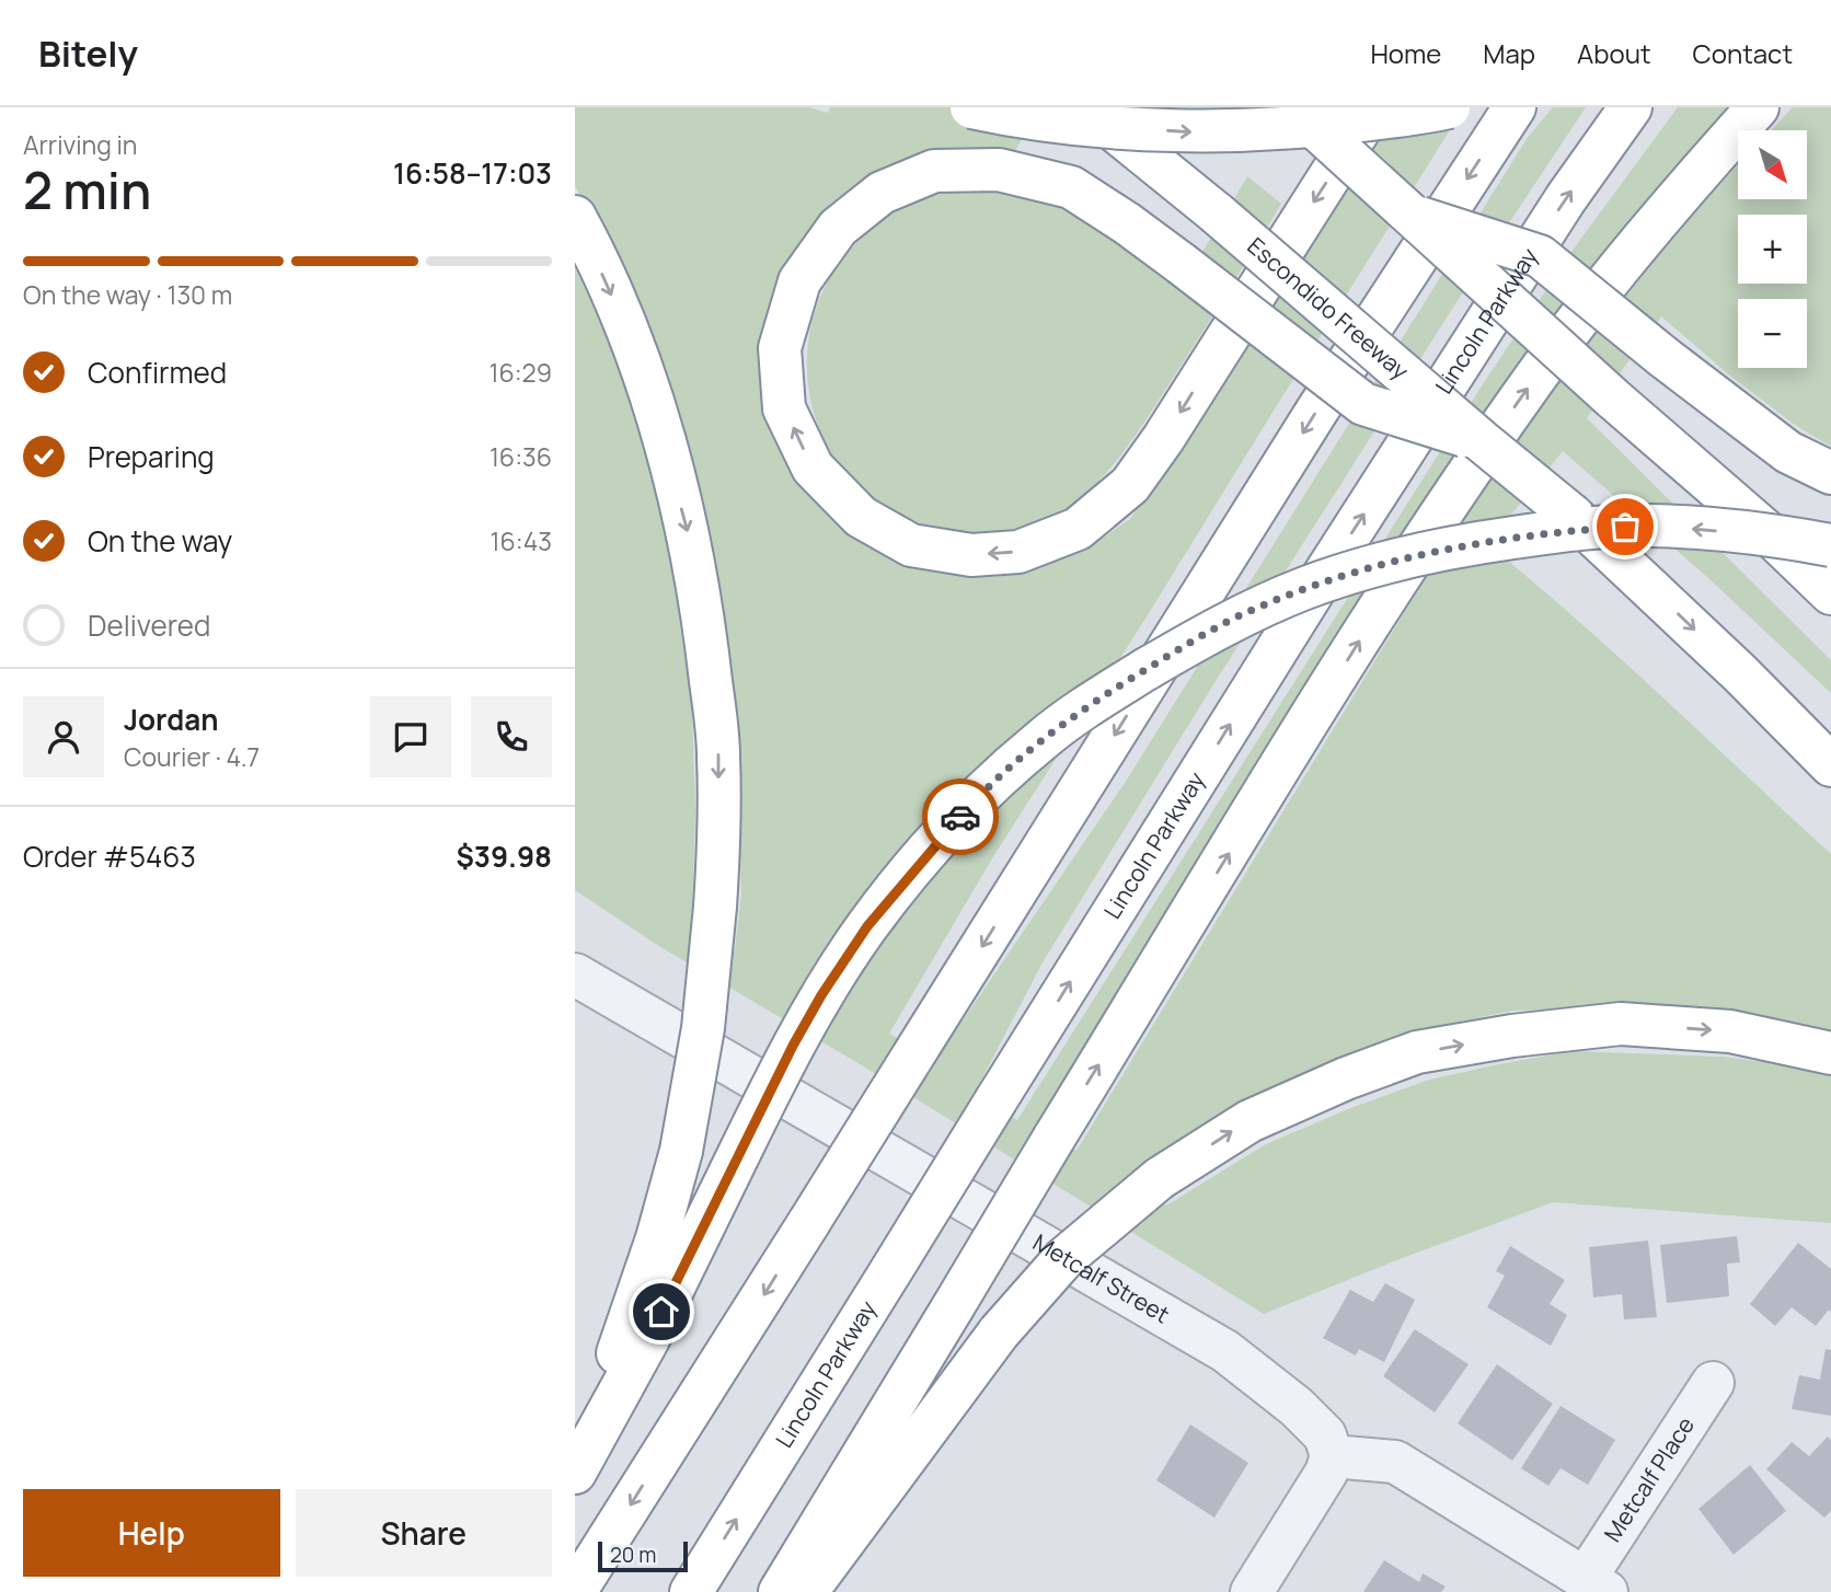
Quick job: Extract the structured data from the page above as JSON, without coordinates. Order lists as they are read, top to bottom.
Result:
{
  "streets": {
    "highway": ["Escondido Freeway", "Lincoln Parkway"],
    "street": ["Metcalf Street", "Metcalf Place"]
  },
  "scale_bar": "20 m",
  "north": "bottom right",
  "page": {
    "header": "Bitely",
    "nav": [
      "Home",
      "Map",
      "About",
      "Contact"
    ],
    "heading": ["2 min", "Arriving in", "16:58–17:03"],
    "panel": [
      "Jordan",
      "Courier · 4.7",
      "Order #5463",
      "$39.98"
    ],
    "map_buttons": ["+", "−"],
    "bar": "On the way · 130 m",
    "list": [
      ["Confirmed", "16:29"],
      ["Preparing", "16:36"],
      ["On the way", "16:43"],
      "Delivered"
    ],
    "buttons": ["Help", "Share"],
    "scale": "20 m"
  }
}
